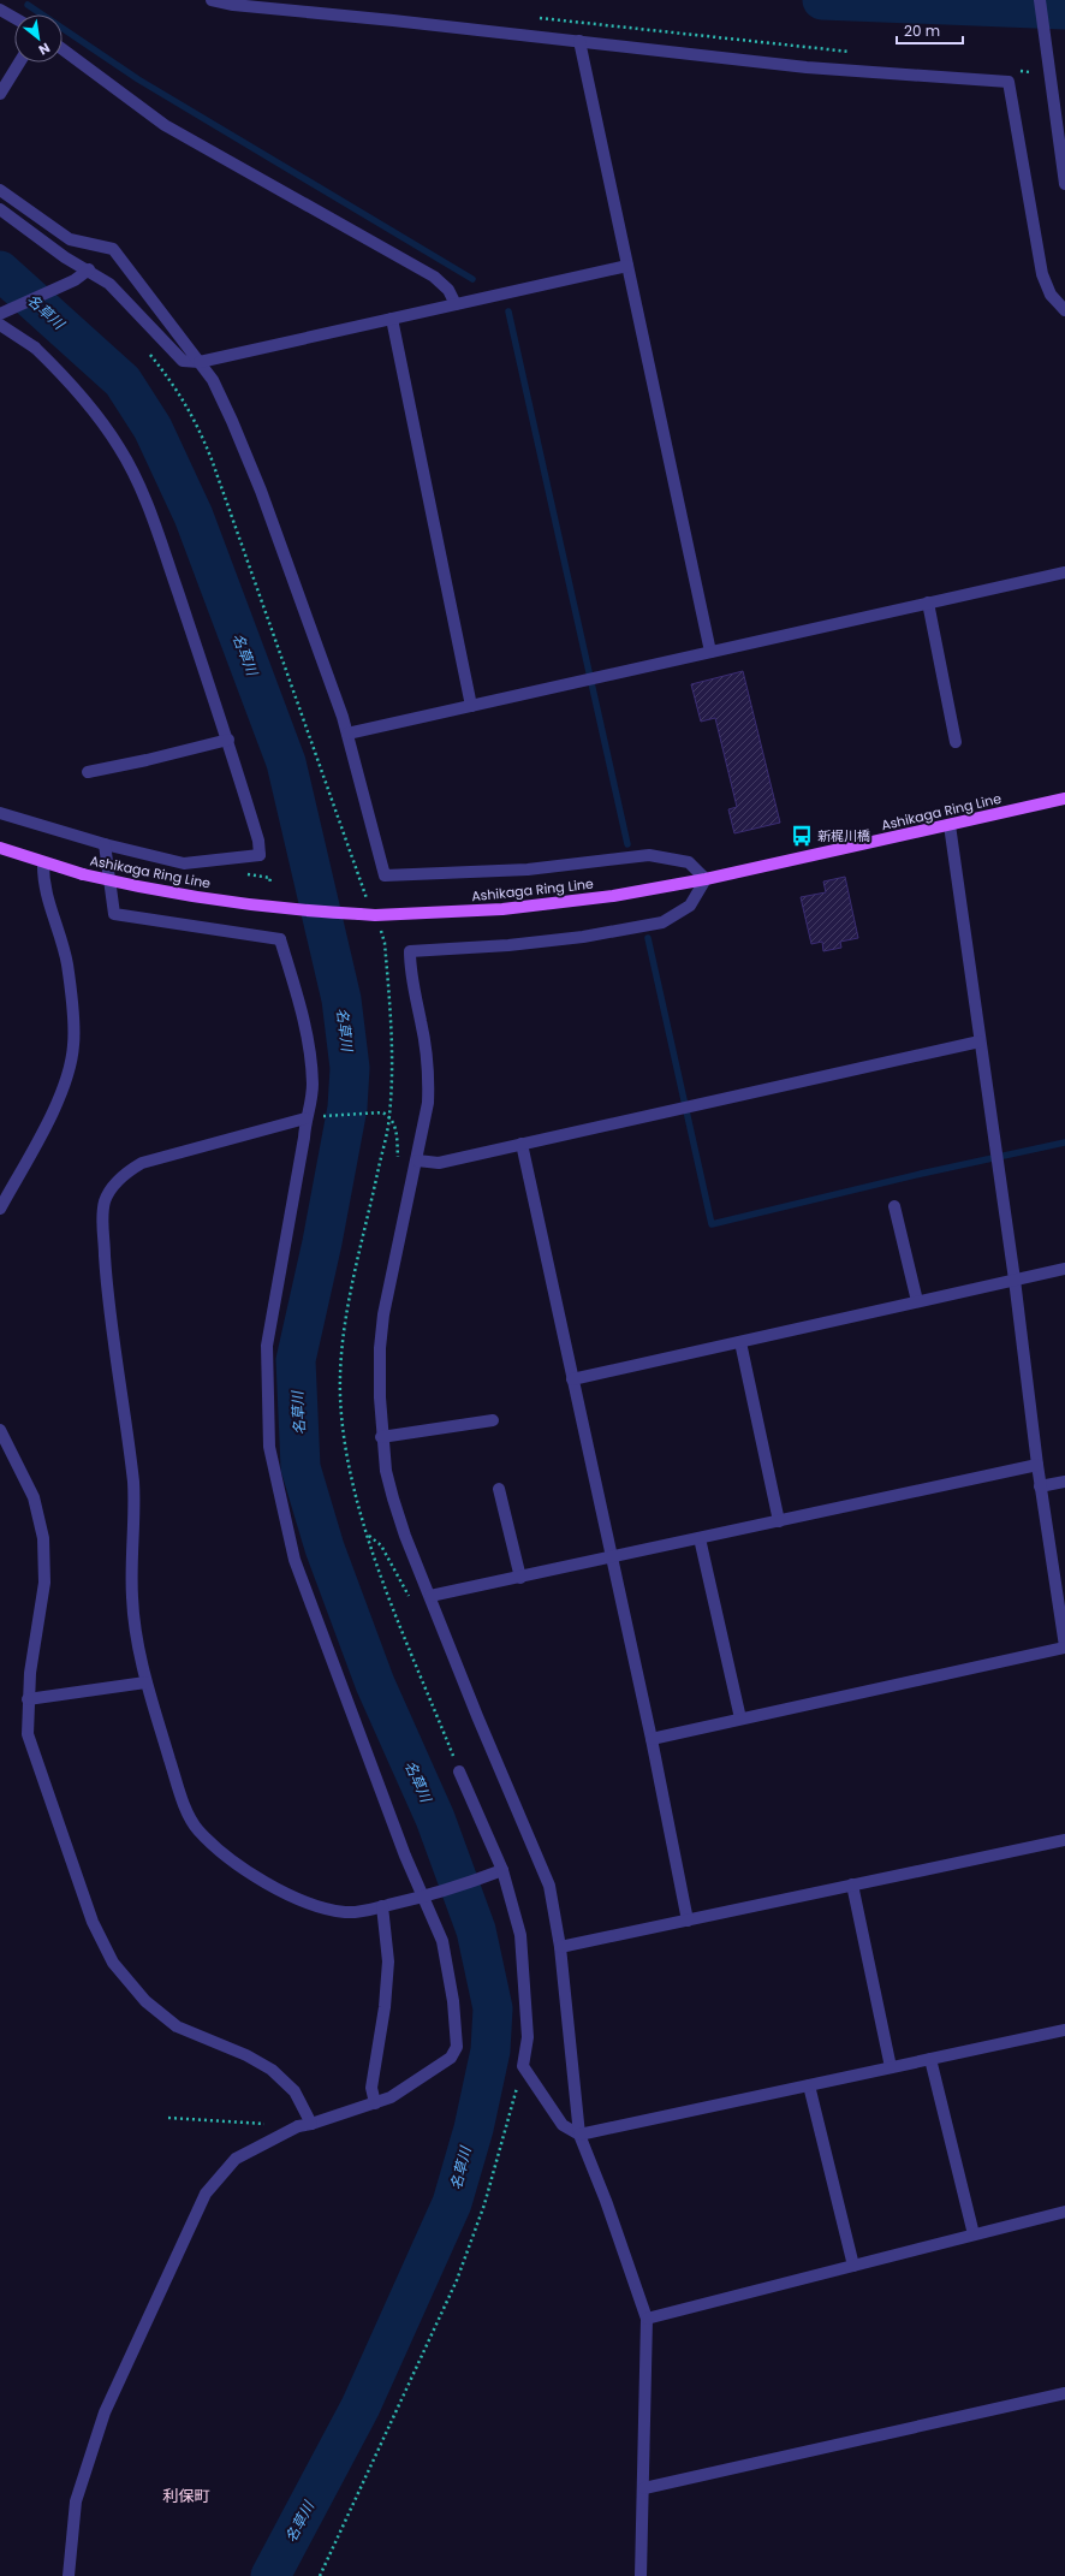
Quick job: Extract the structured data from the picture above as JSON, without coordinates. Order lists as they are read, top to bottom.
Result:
{
  "streets": {
    "main road": ["Ashikaga Ring Line"]
  },
  "districts": ["利保町"],
  "water": ["名草川"],
  "places": {
    "bus stop": ["新梶川橋"]
  },
  "scale_bar": "20 m",
  "north": "bottom right"
}
